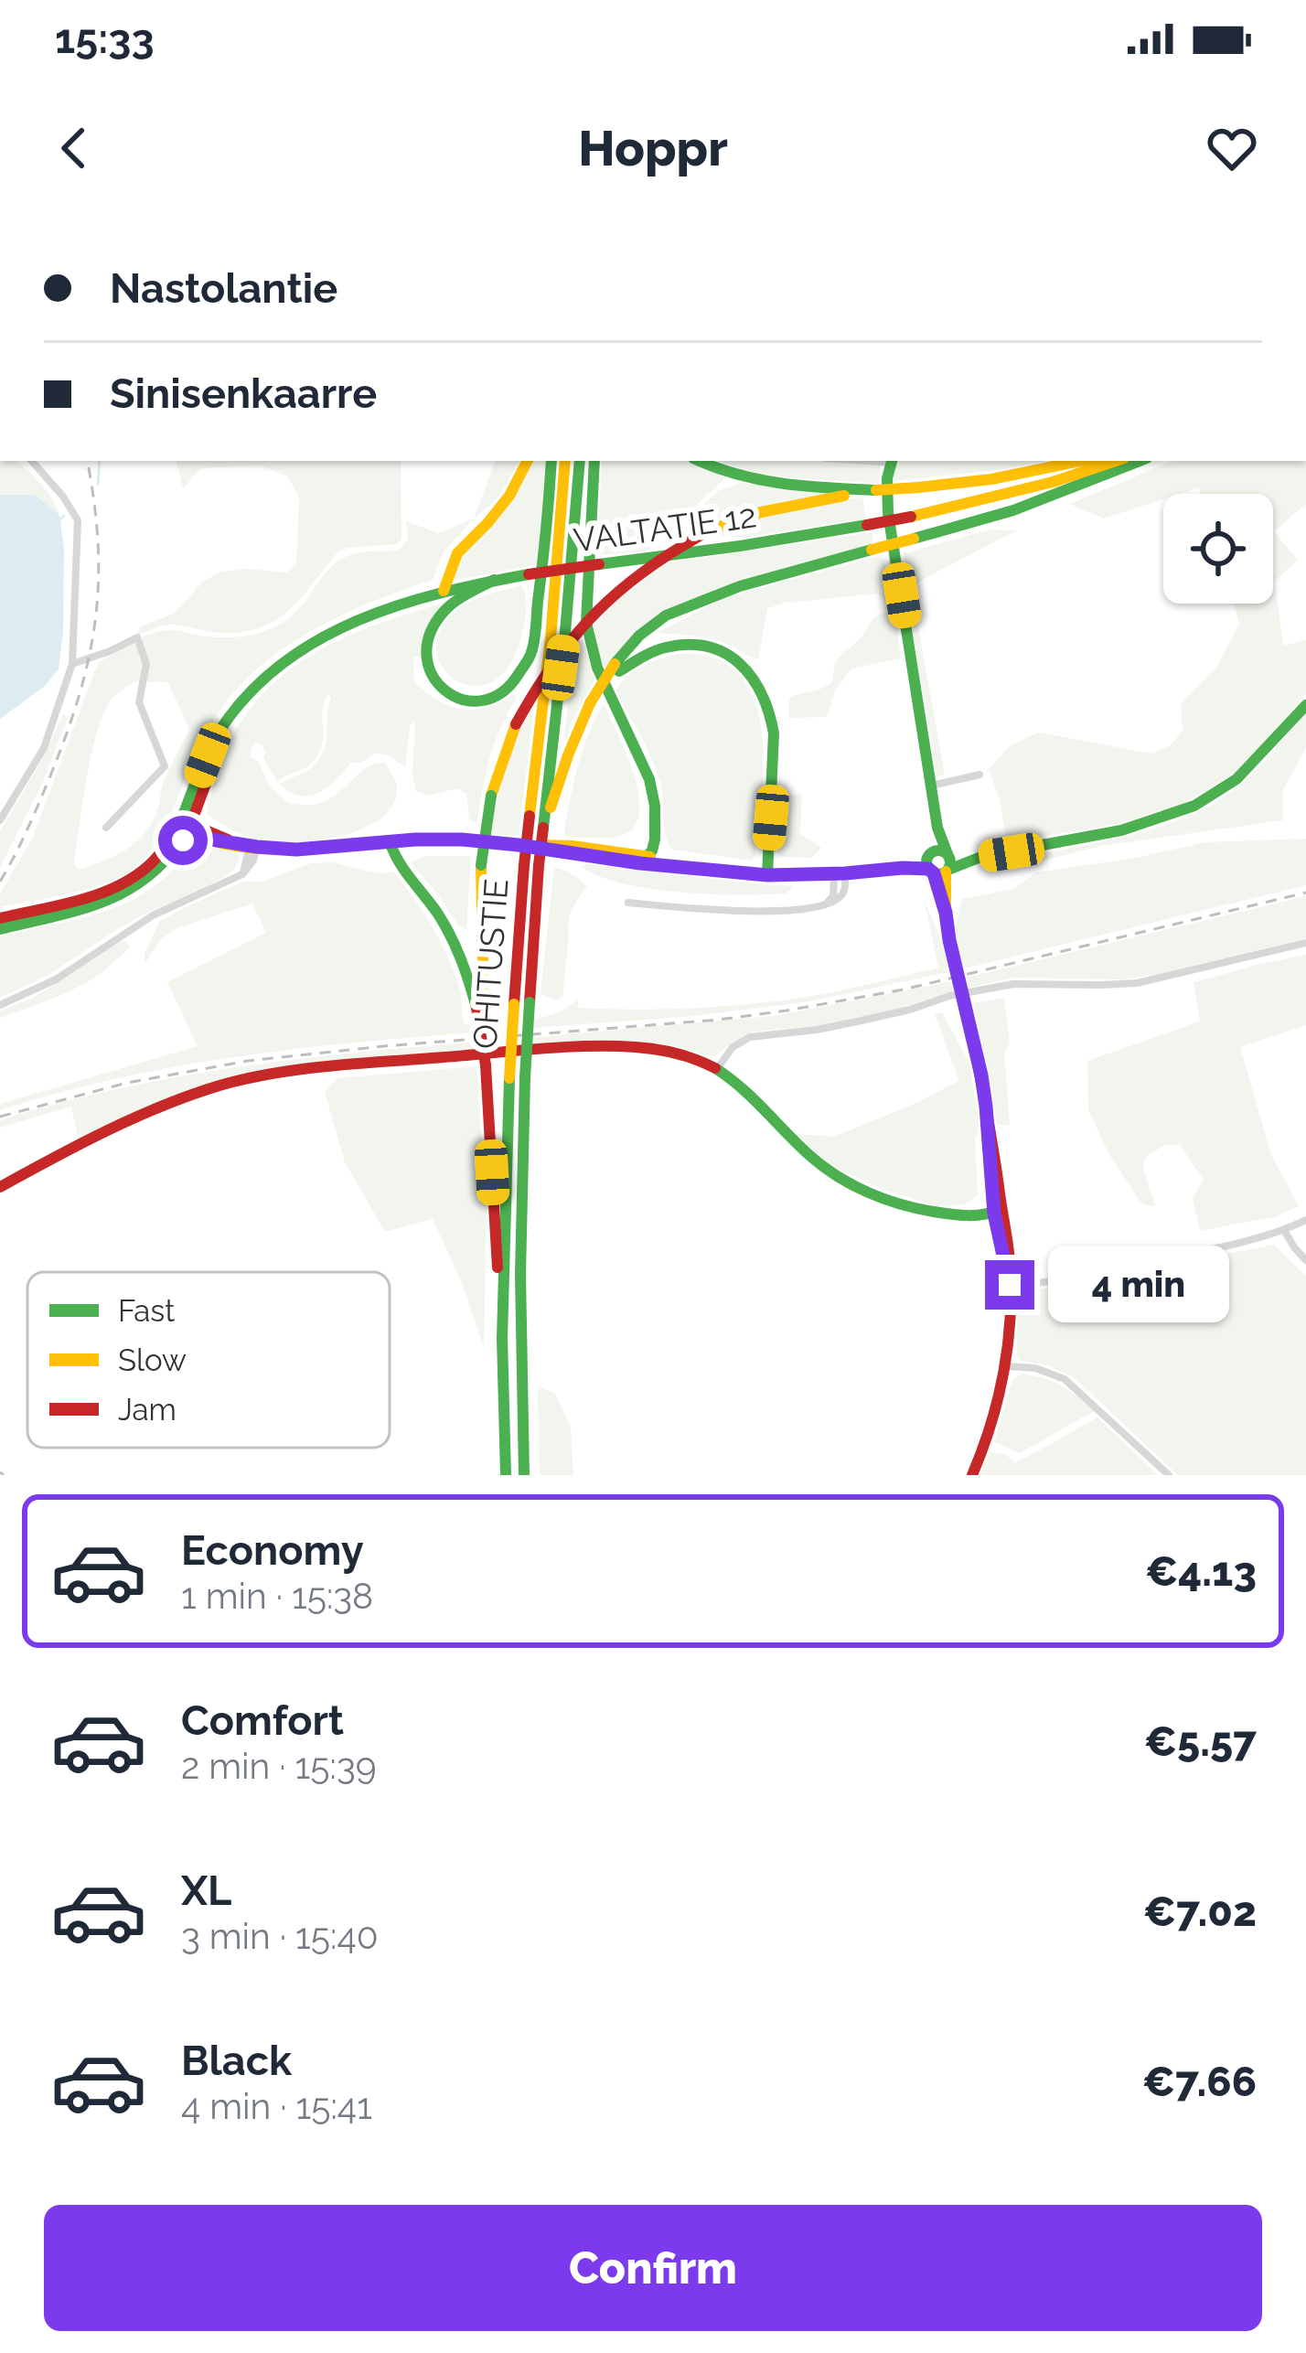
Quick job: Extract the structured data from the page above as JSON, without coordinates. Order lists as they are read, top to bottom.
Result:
{
  "streets": {
    "main road": ["VALTATIE 12", "OHITUSTIE"]
  },
  "legend": ["Fast", "Slow", "Jam"],
  "page": {
    "status": "15:33",
    "header": "Hoppr",
    "banner": ["Nastolantie", "Sinisenkaarre"],
    "bubble": "4 min",
    "list": [
      {
        "name": "Economy",
        "note": "1 min · 15:38",
        "value": "€4.13"
      },
      {
        "name": "Comfort",
        "note": "2 min · 15:39",
        "value": "€5.57"
      },
      {
        "name": "XL",
        "note": "3 min · 15:40",
        "value": "€7.02"
      },
      {
        "name": "Black",
        "note": "4 min · 15:41",
        "value": "€7.66"
      }
    ],
    "buttons": "Confirm"
  }
}
